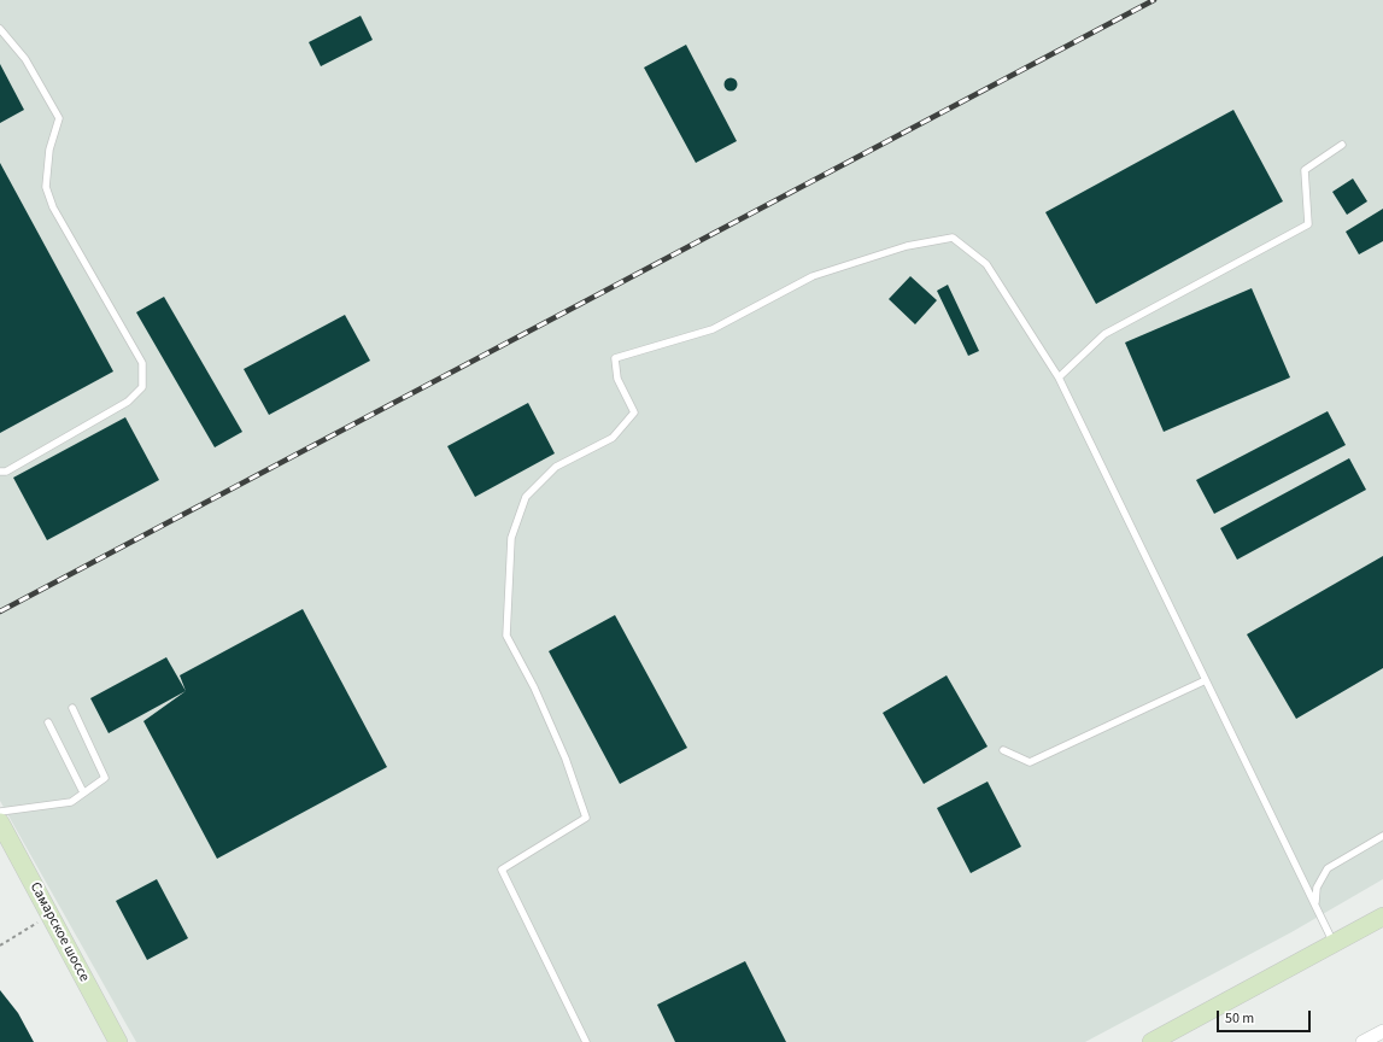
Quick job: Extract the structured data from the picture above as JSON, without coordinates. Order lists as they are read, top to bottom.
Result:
{
  "streets": {
    "street": ["Самарское шоссе"]
  },
  "scale_bar": "50 m"
}
